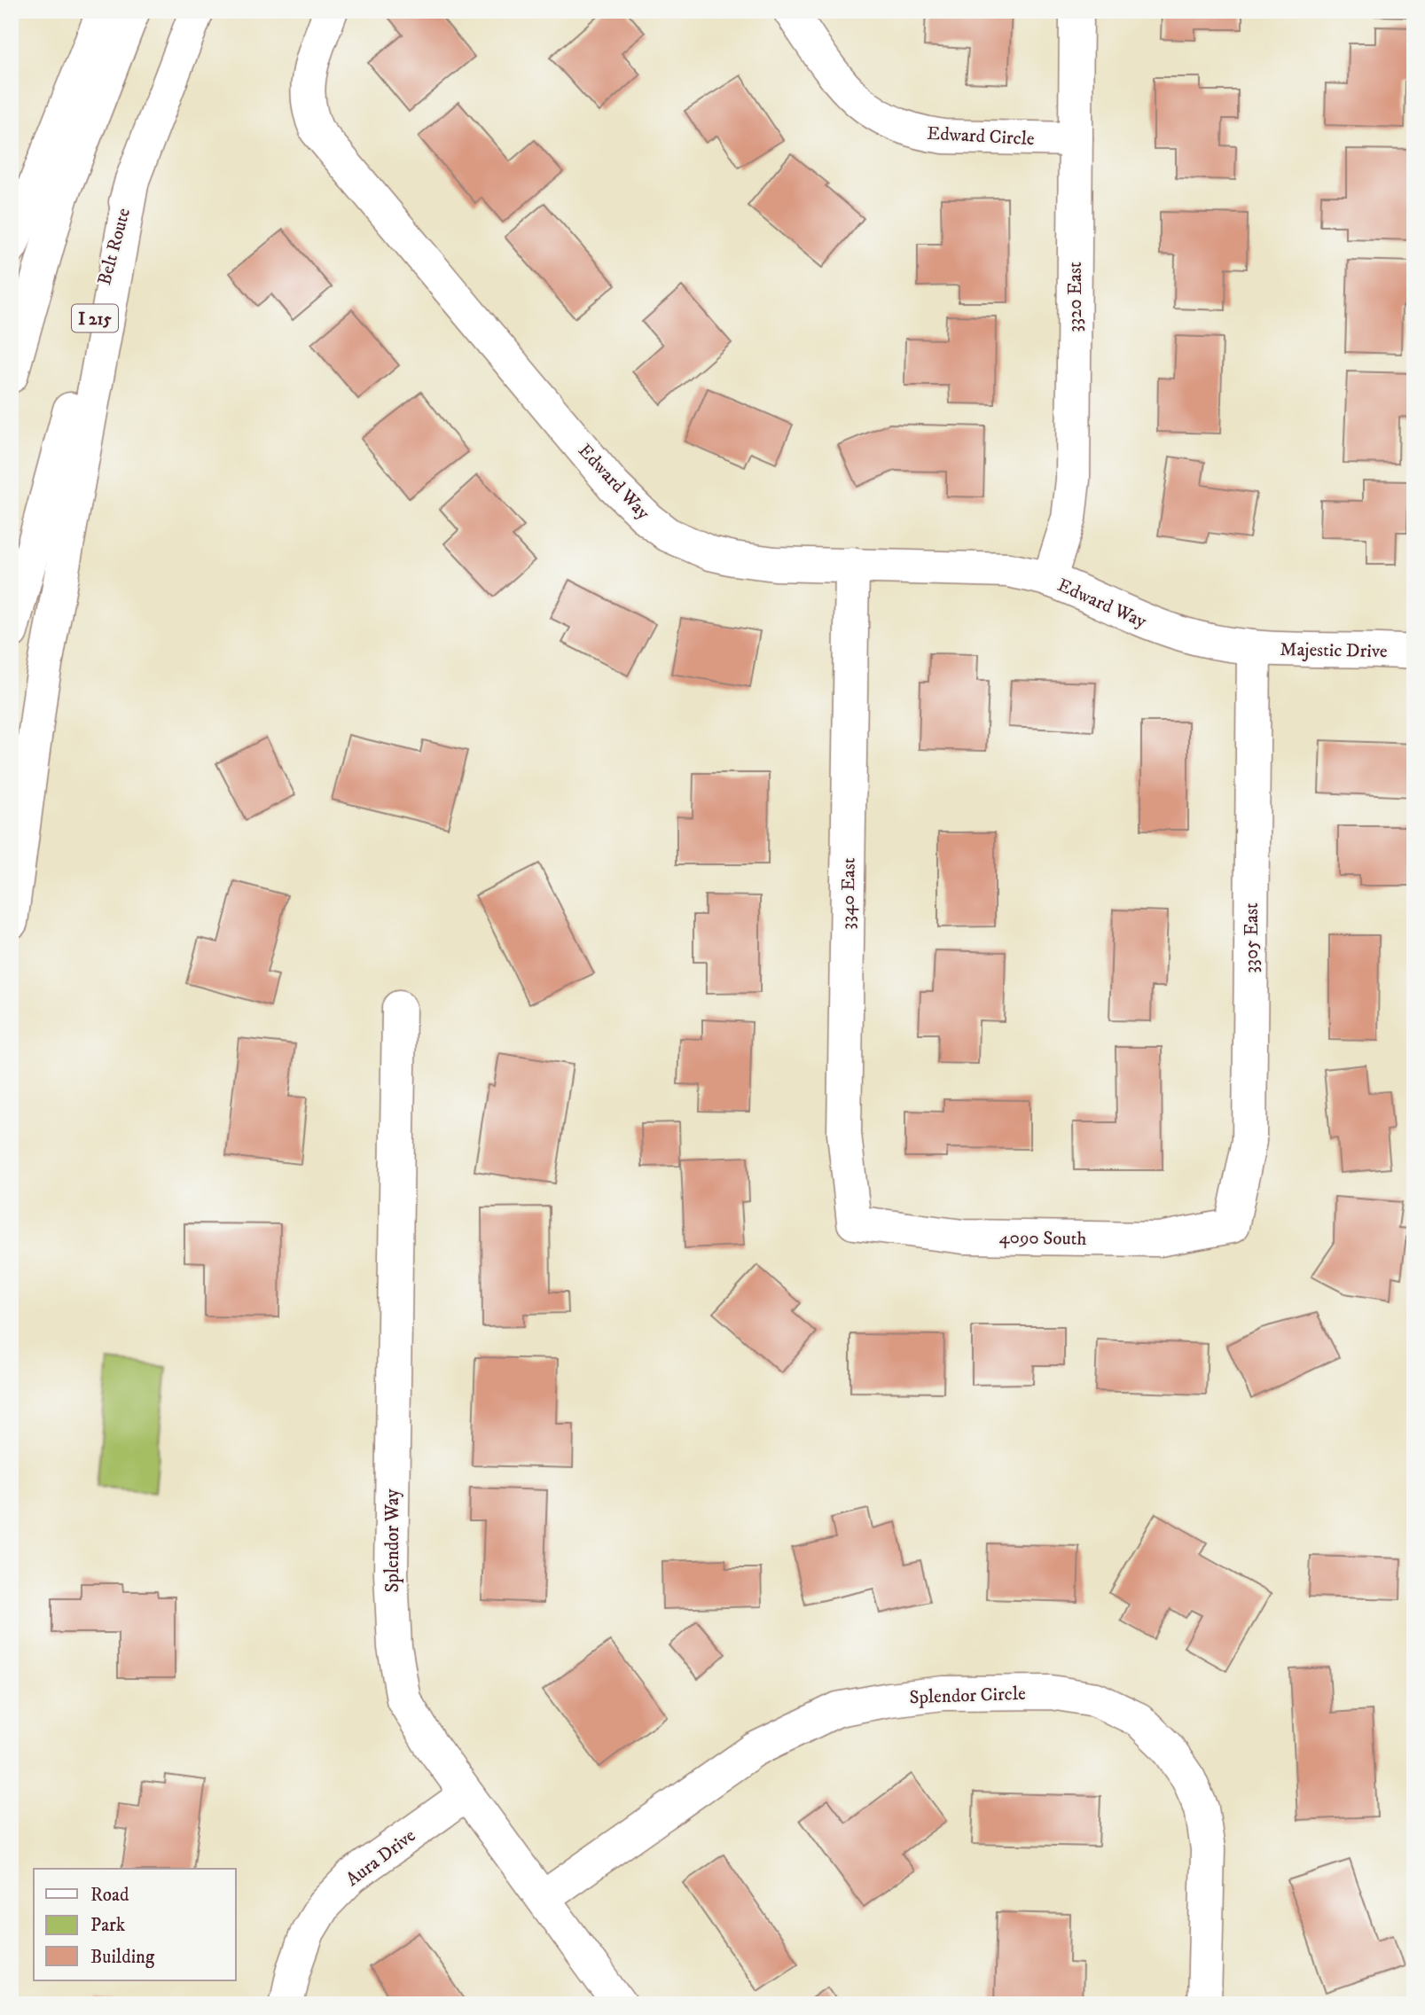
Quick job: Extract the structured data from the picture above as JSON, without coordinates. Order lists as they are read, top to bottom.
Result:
{
  "streets": {
    "main road": [
      "Edward Circle",
      "Belt Route",
      "3320 East",
      "I 215",
      "Edward Way",
      "Majestic Drive",
      "3340 East",
      "3305 East",
      "4090 South",
      "Splendor Way",
      "Splendor Circle",
      "Aura Drive"
    ]
  },
  "crossings": [
    ["Edward Circle", "3320 East"],
    ["3320 East", "Edward Way"],
    ["Edward Way", "Majestic Drive"],
    ["Edward Way", "3340 East"],
    ["Edward Way", "3305 East"],
    ["Majestic Drive", "3305 East"],
    ["3340 East", "4090 South"],
    ["3305 East", "4090 South"],
    ["Splendor Way", "Splendor Circle"],
    ["Splendor Way", "Aura Drive"]
  ],
  "legend": ["Road", "Park", "Building"]
}
